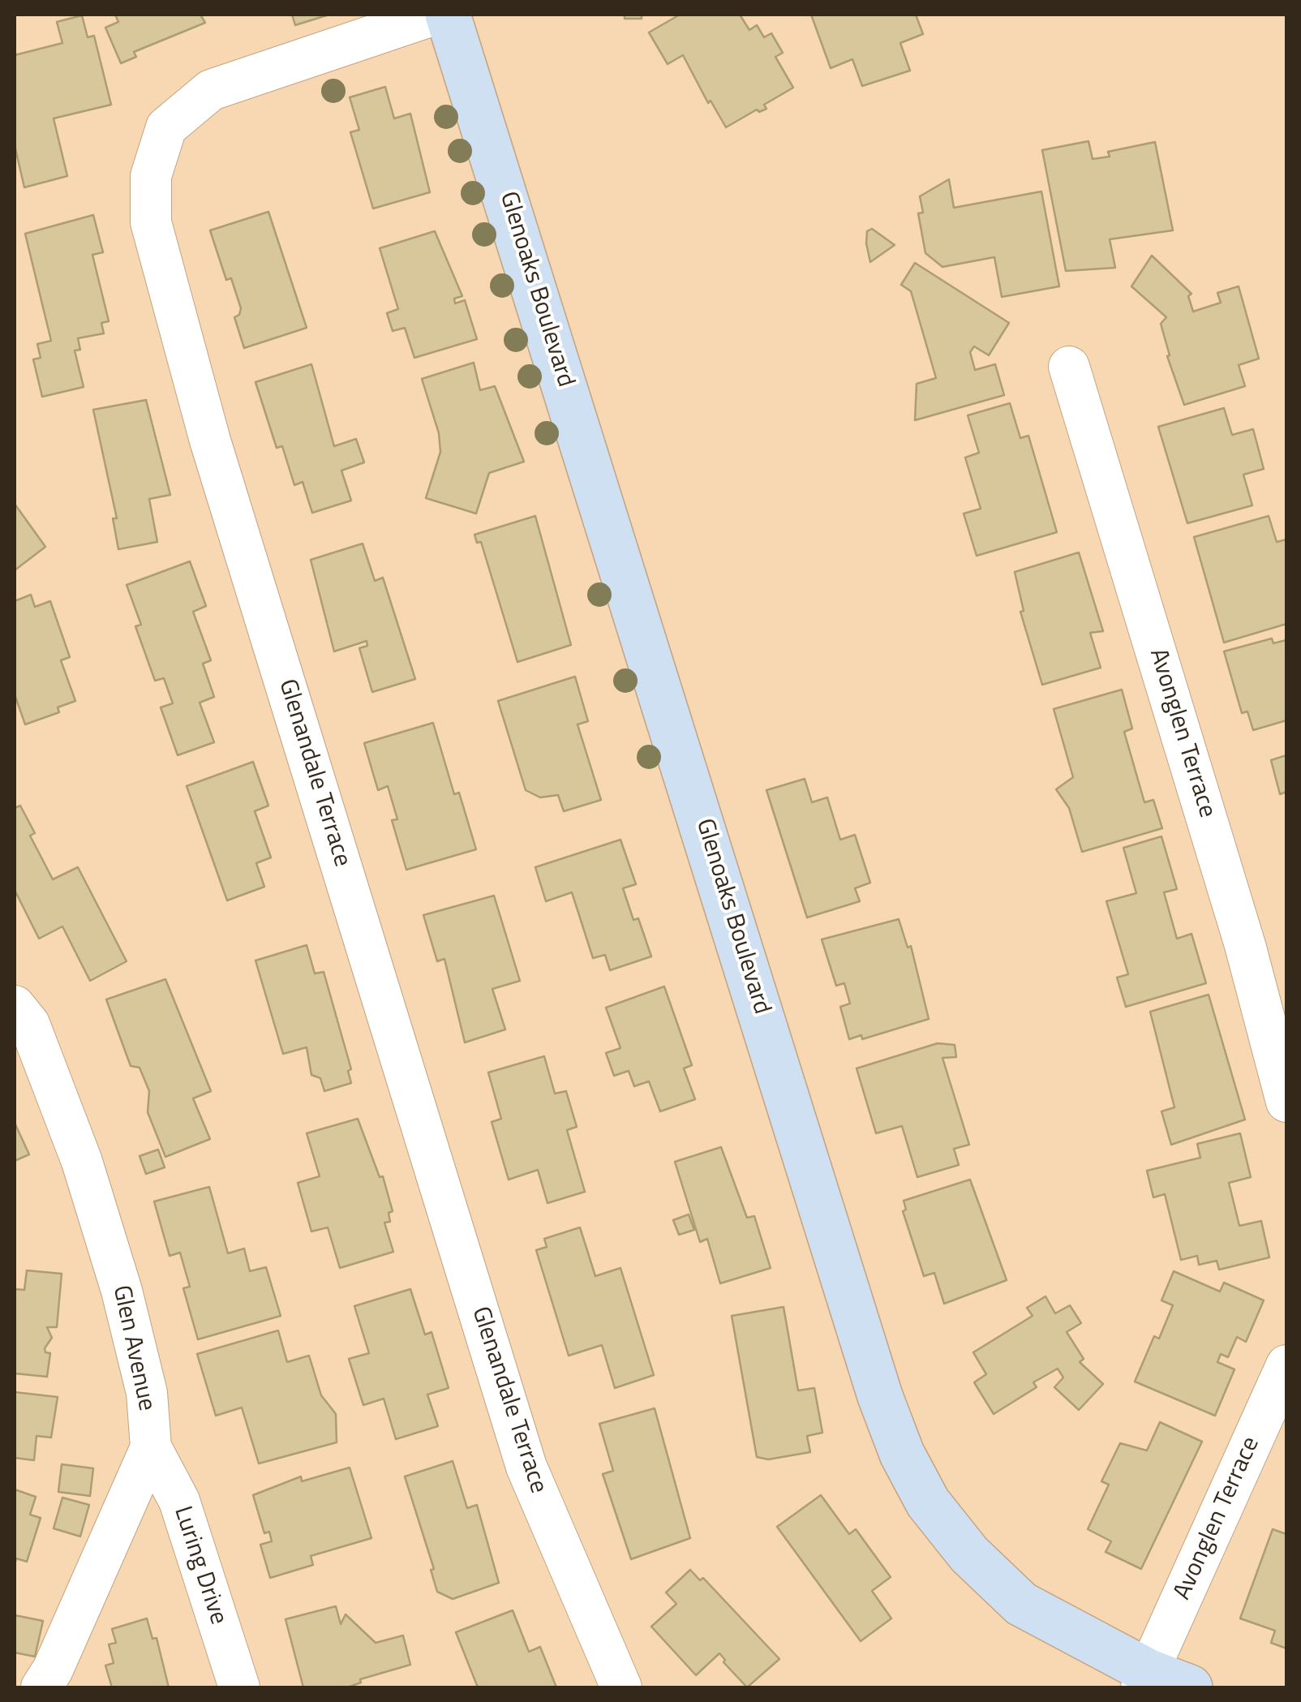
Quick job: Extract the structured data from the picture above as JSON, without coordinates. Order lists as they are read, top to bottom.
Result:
{
  "streets": {
    "street": [
      "Glenoaks Boulevard",
      "Avonglen Terrace",
      "Glenandale Terrace",
      "Glen Avenue",
      "Luring Drive"
    ]
  },
  "crossings": [
    ["Glenoaks Boulevard", "Avonglen Terrace"],
    ["Glen Avenue", "Luring Drive"]
  ]
}
